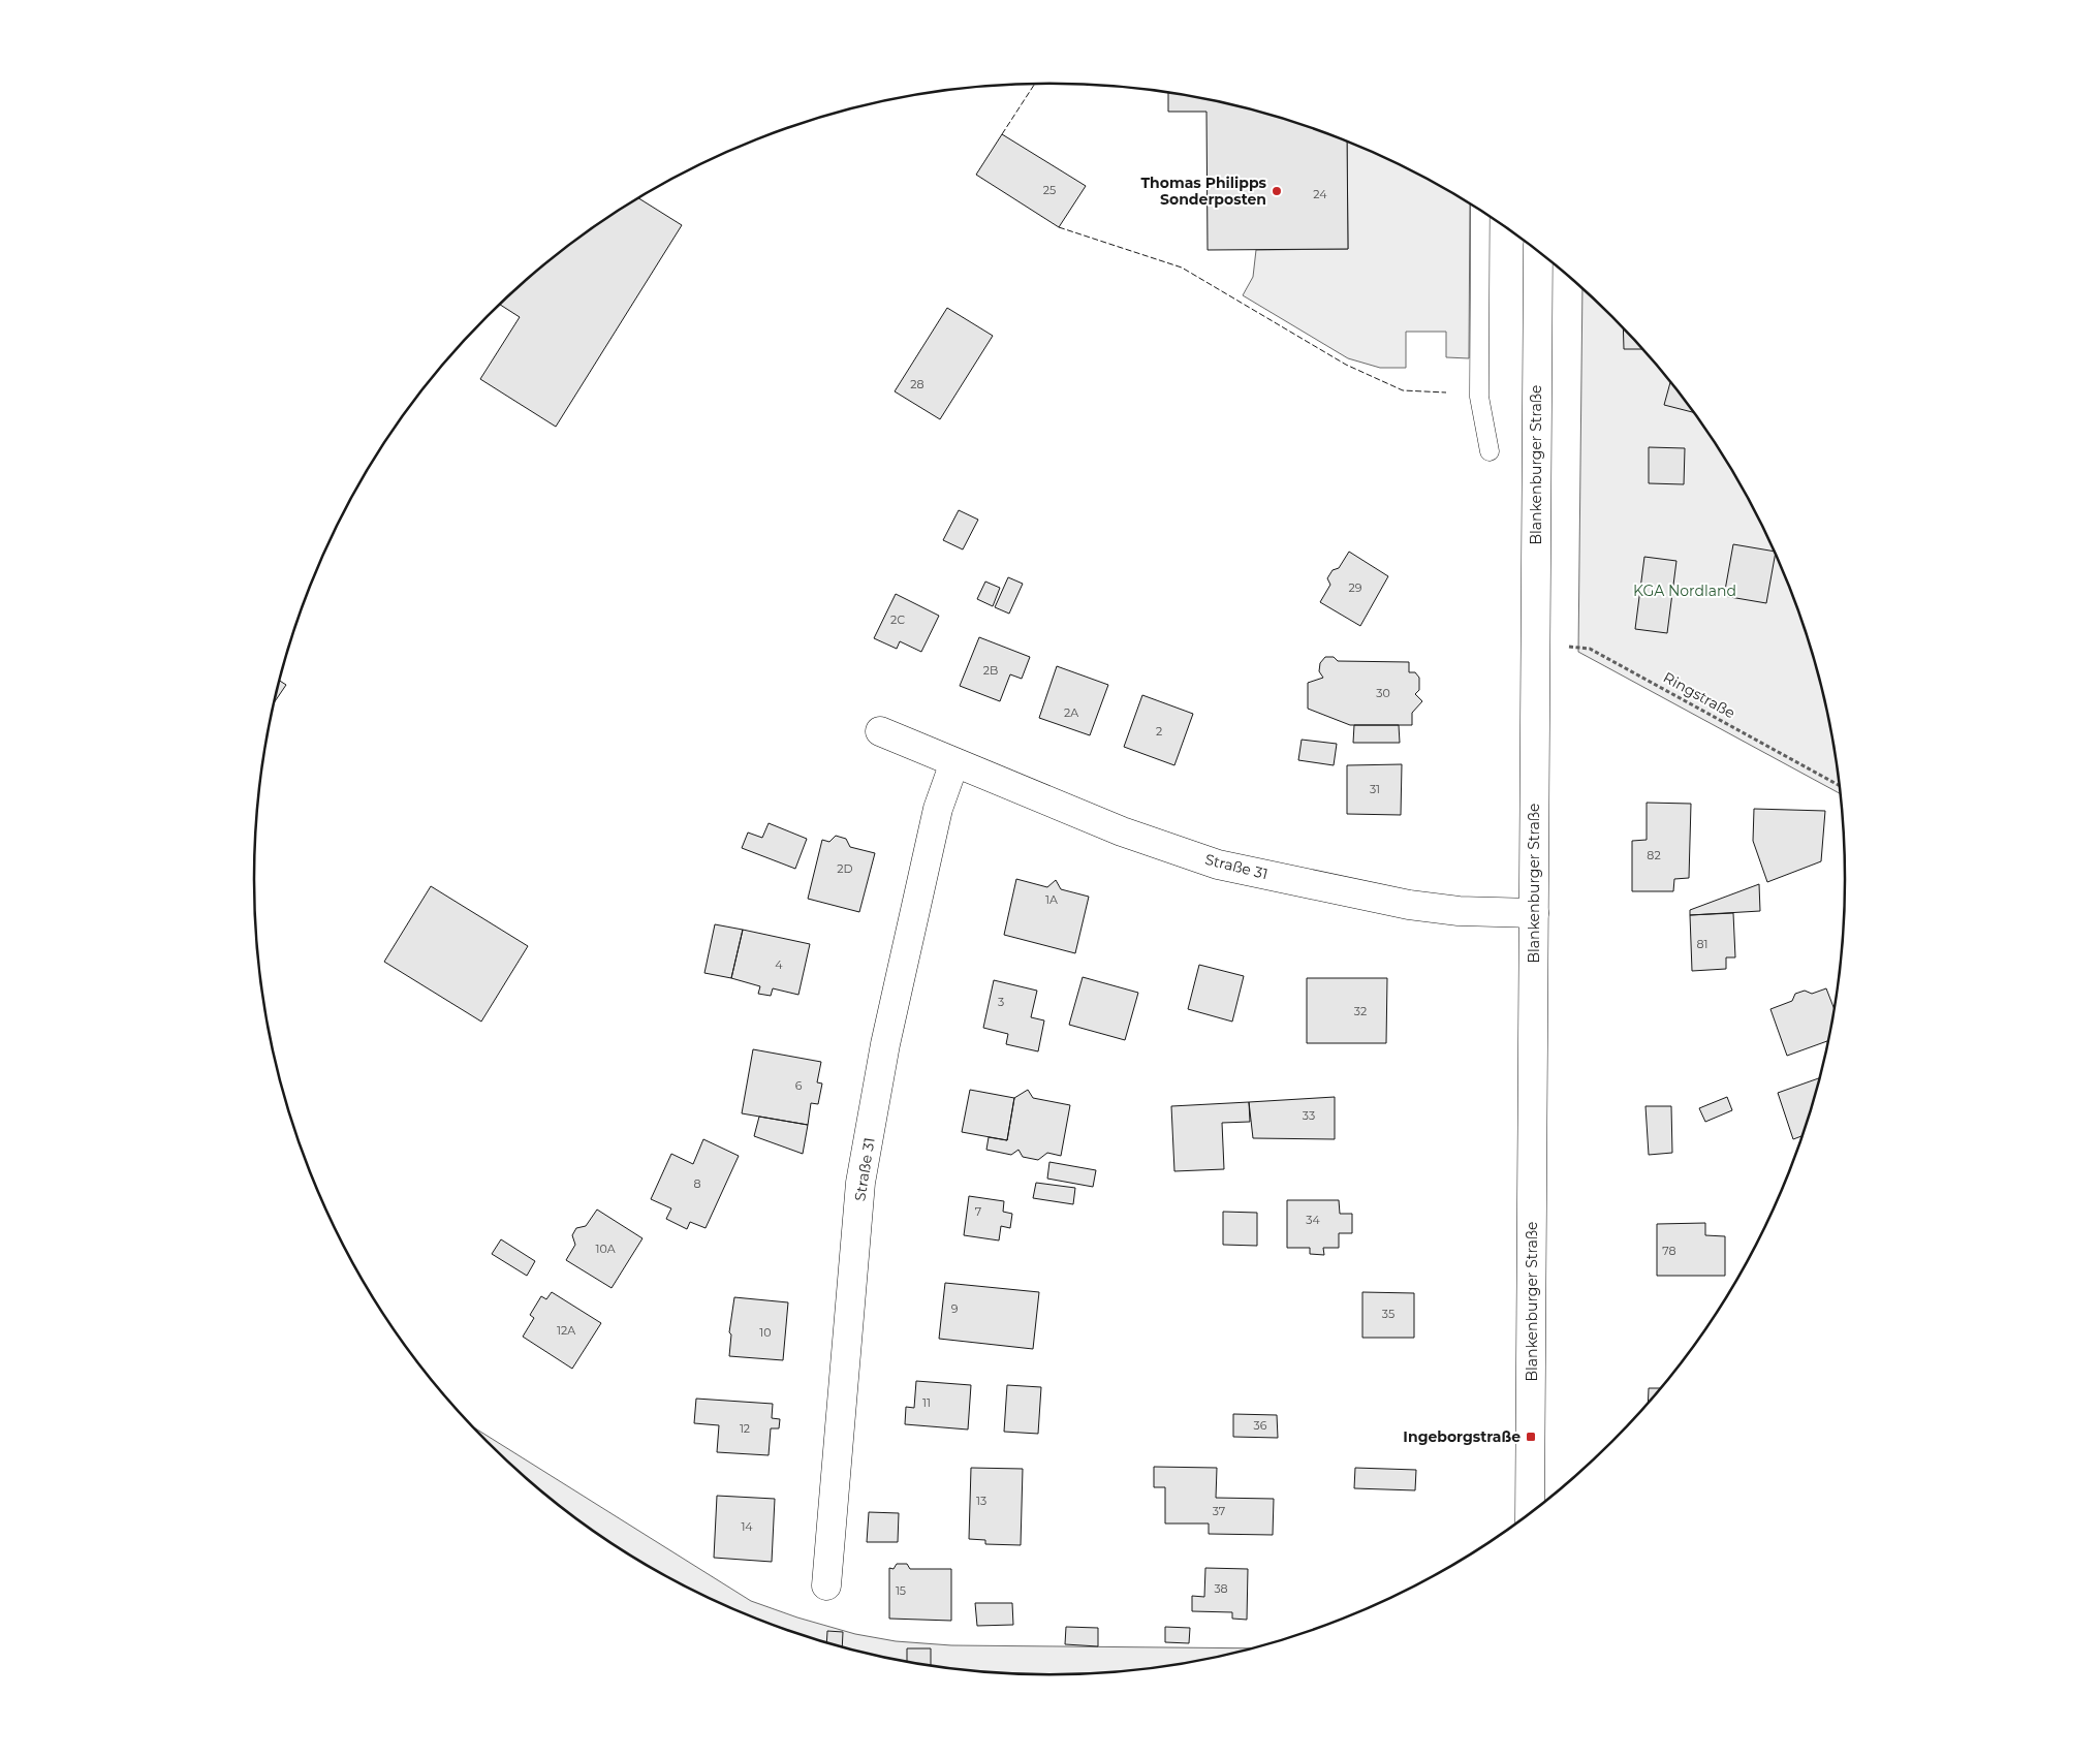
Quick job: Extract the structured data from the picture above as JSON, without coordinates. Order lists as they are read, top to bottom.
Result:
{
  "streets": {
    "street": ["Blankenburger Straße", "Straße 31"],
    "path": ["Ringstraße"]
  },
  "crossings": [
    ["Blankenburger Straße", "Ringstraße"],
    ["Blankenburger Straße", "Straße 31"]
  ],
  "parks": ["KGA Nordland"],
  "places": {
    "other": ["Thomas Philipps Sonderposten"],
    "transit": ["Ingeborgstraße"]
  },
  "house_numbers": [
    "25",
    "24",
    "28",
    "29",
    "2C",
    "2B",
    "30",
    "2A",
    "2",
    "31",
    "82",
    "2D",
    "1A",
    "81",
    "4",
    "3",
    "32",
    "6",
    "33",
    "8",
    "7",
    "34",
    "10A",
    "78",
    "9",
    "35",
    "12A",
    "10",
    "11",
    "36",
    "12",
    "13",
    "37",
    "14",
    "38",
    "15"
  ]
}
